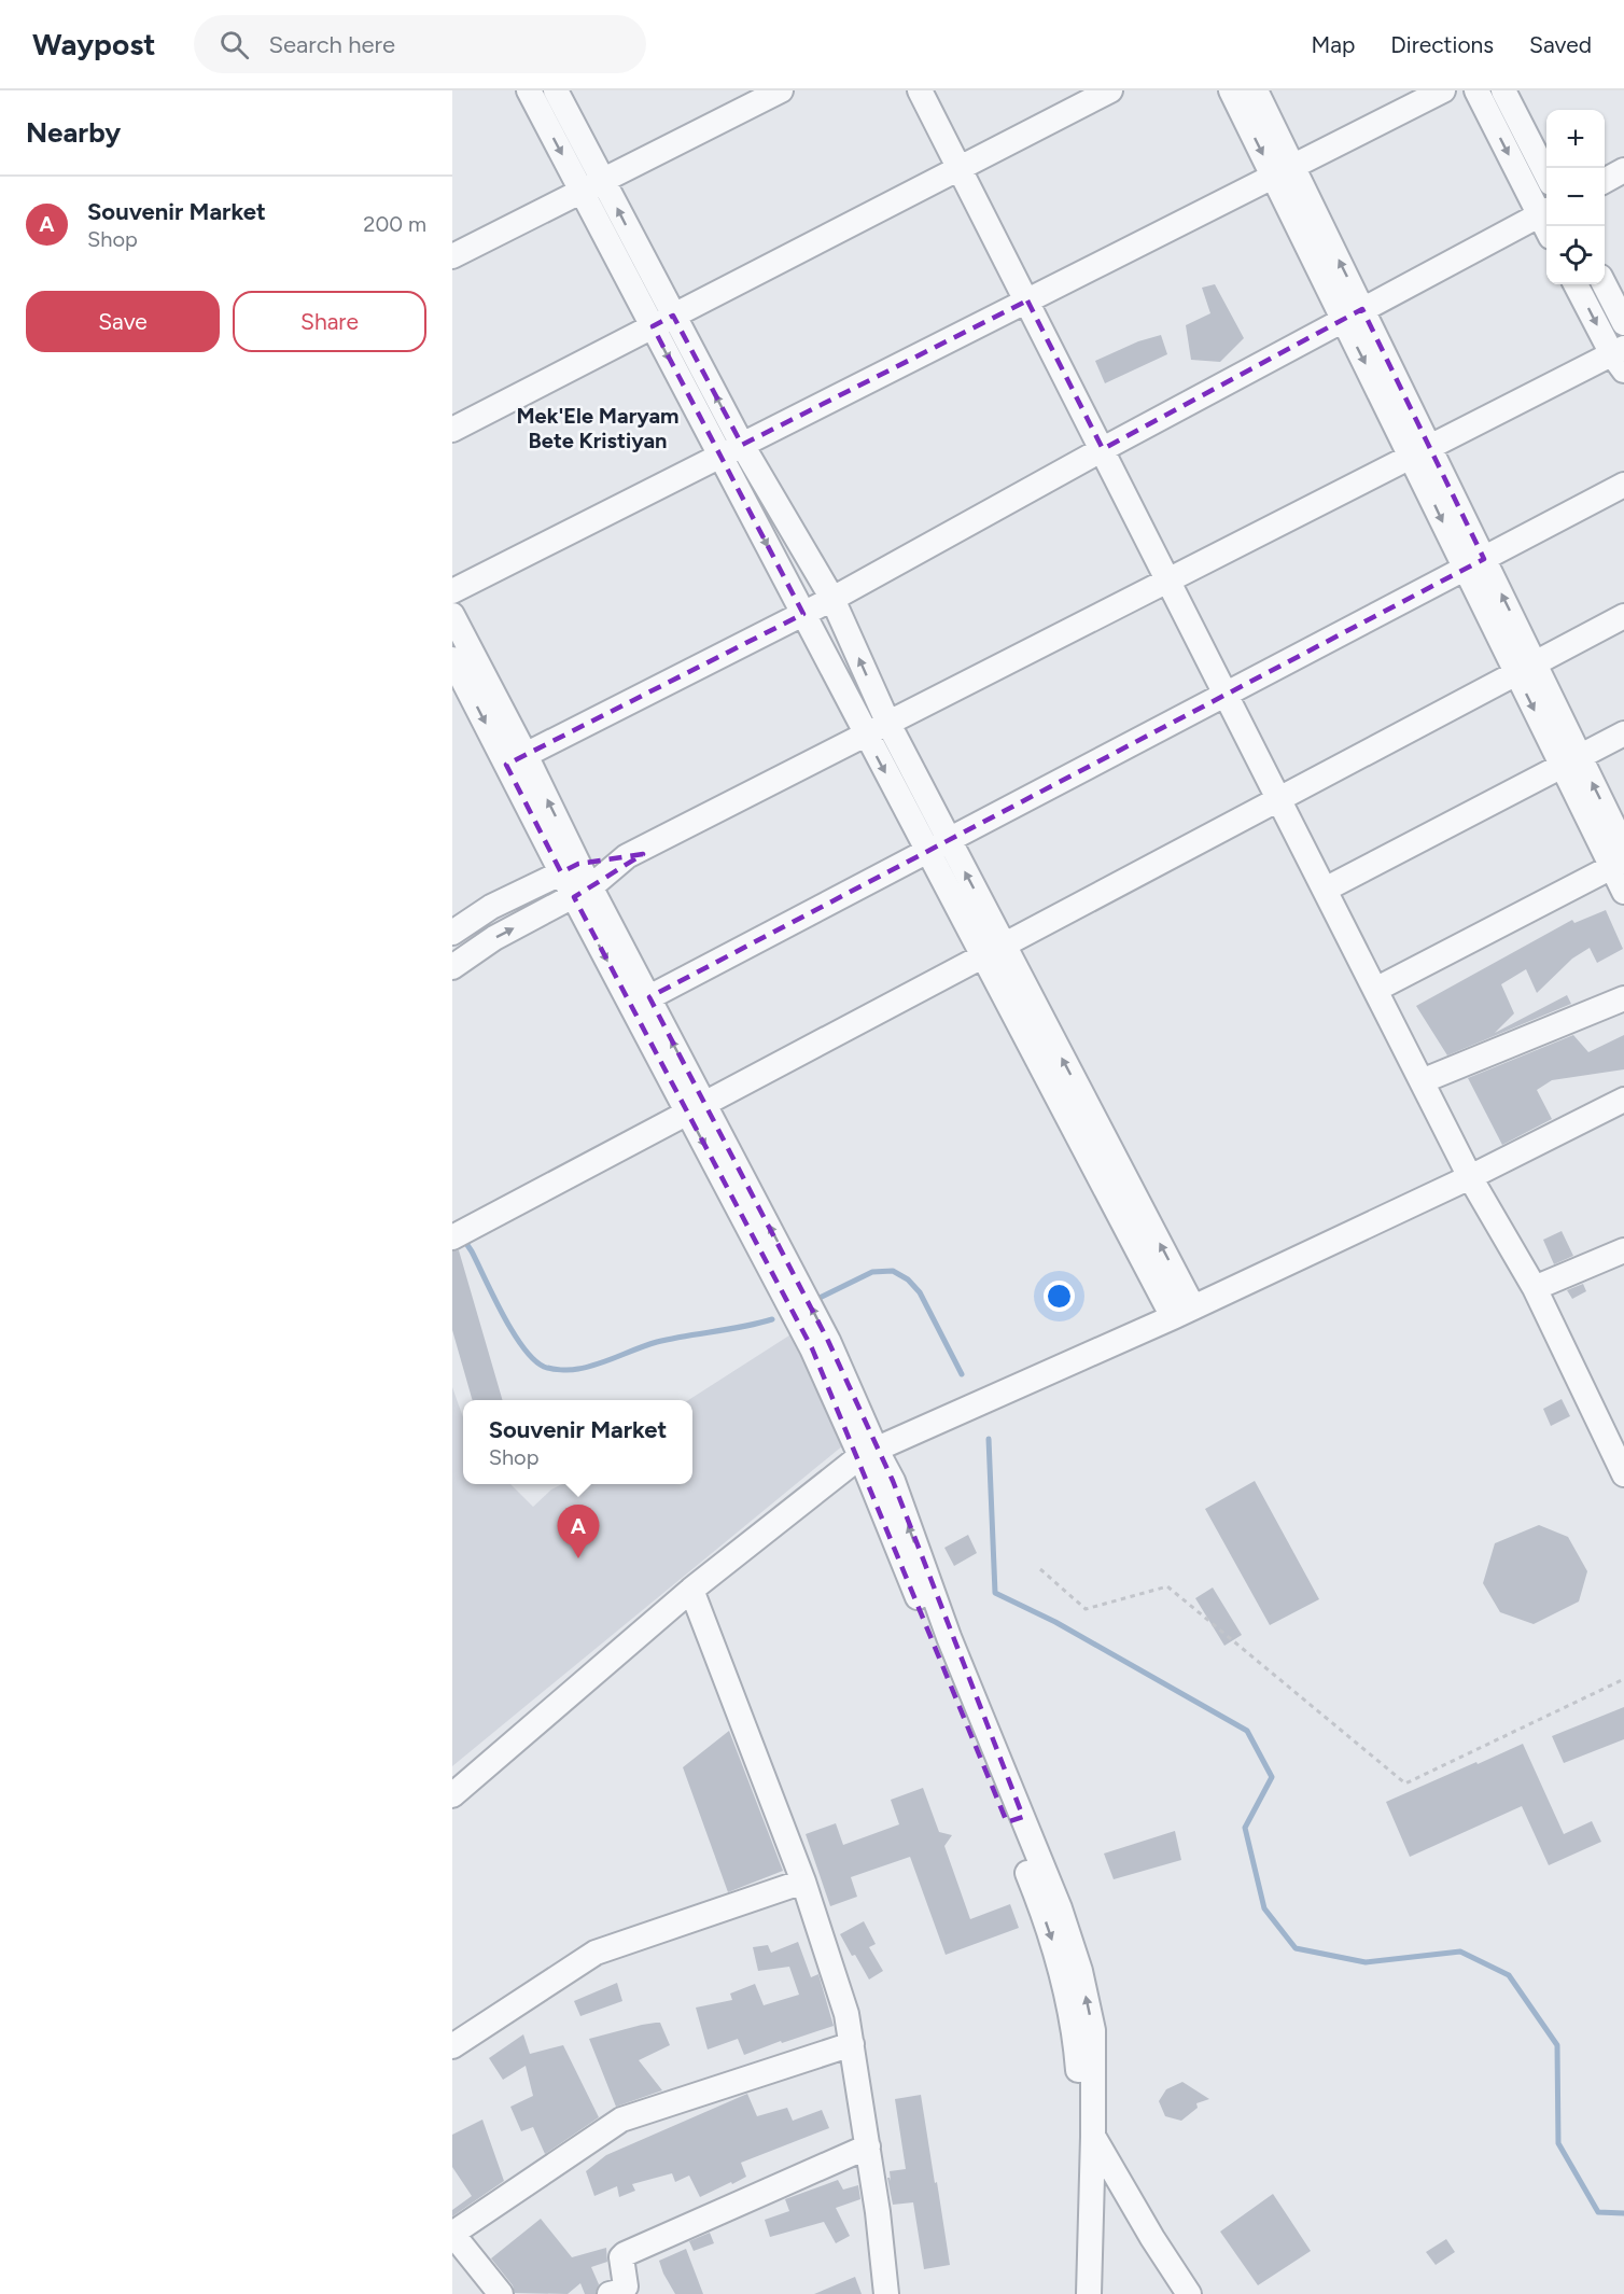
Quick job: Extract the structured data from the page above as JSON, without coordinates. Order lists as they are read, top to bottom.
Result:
{
  "districts": ["Mek'Ele Maryam Bete Kristiyan"],
  "page": {
    "header": "Waypost",
    "search": "Search here",
    "nav": ["Map", "Directions", "Saved"],
    "heading": "Nearby",
    "map_buttons": ["+", "−"],
    "list": [
      {
        "mark": "A",
        "name": "Souvenir Market",
        "note": "Shop",
        "value": "200 m"
      }
    ],
    "buttons": ["Save", "Share"],
    "popup": ["Souvenir Market", "Shop"],
    "pins": "A"
  }
}
